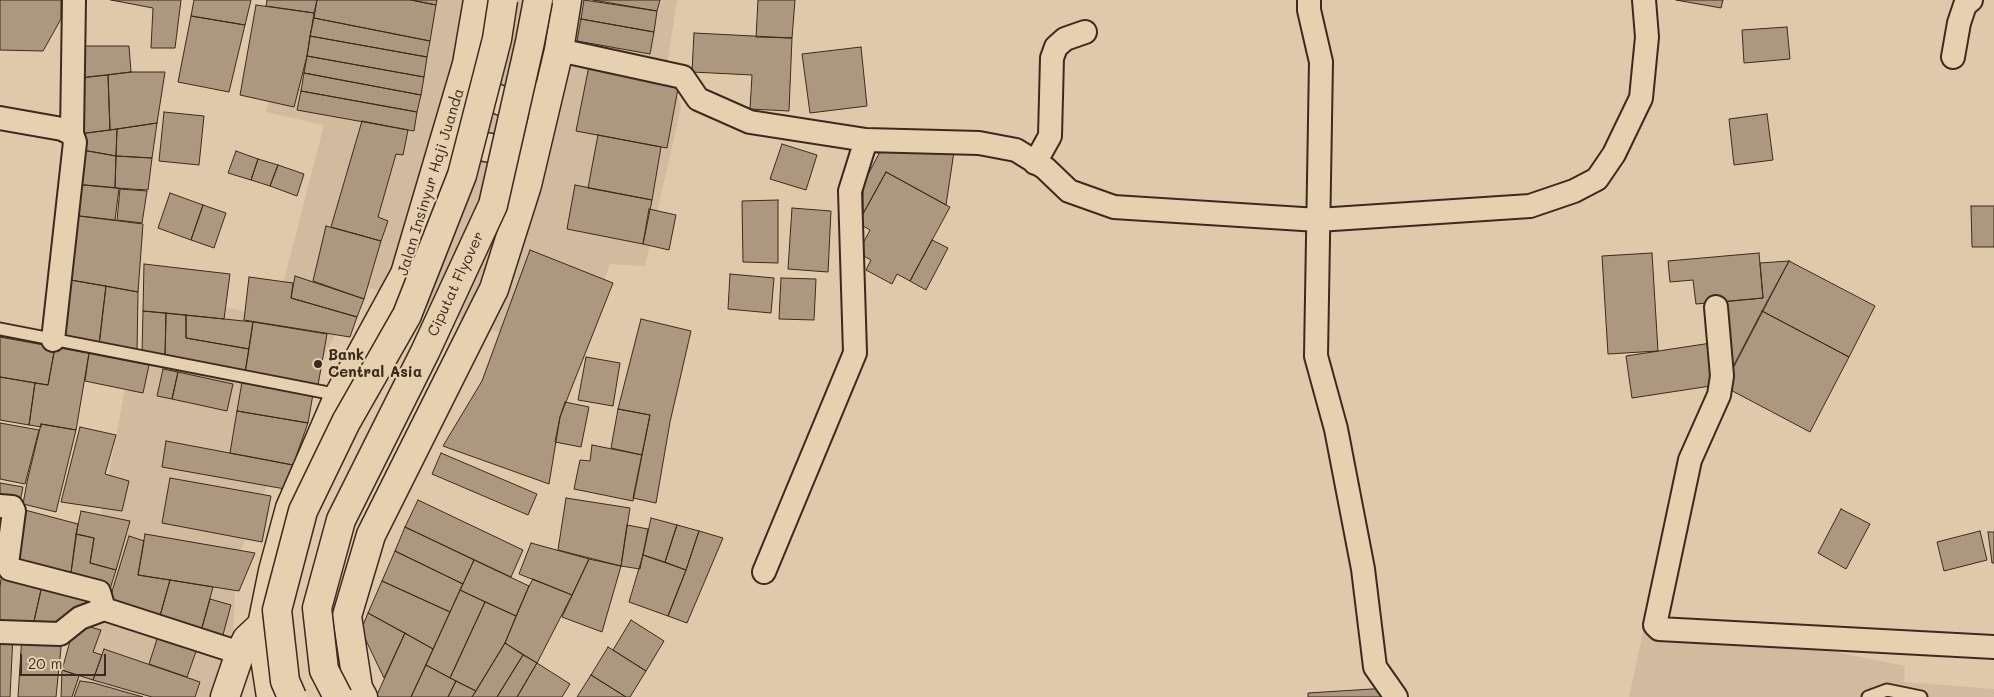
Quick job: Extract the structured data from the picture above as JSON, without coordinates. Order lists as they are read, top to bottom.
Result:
{
  "streets": {
    "main road": ["Jalan Insinyur Haji Juanda", "Ciputat Flyover"]
  },
  "places": ["Bank Central Asia"],
  "scale_bar": "20 m"
}
